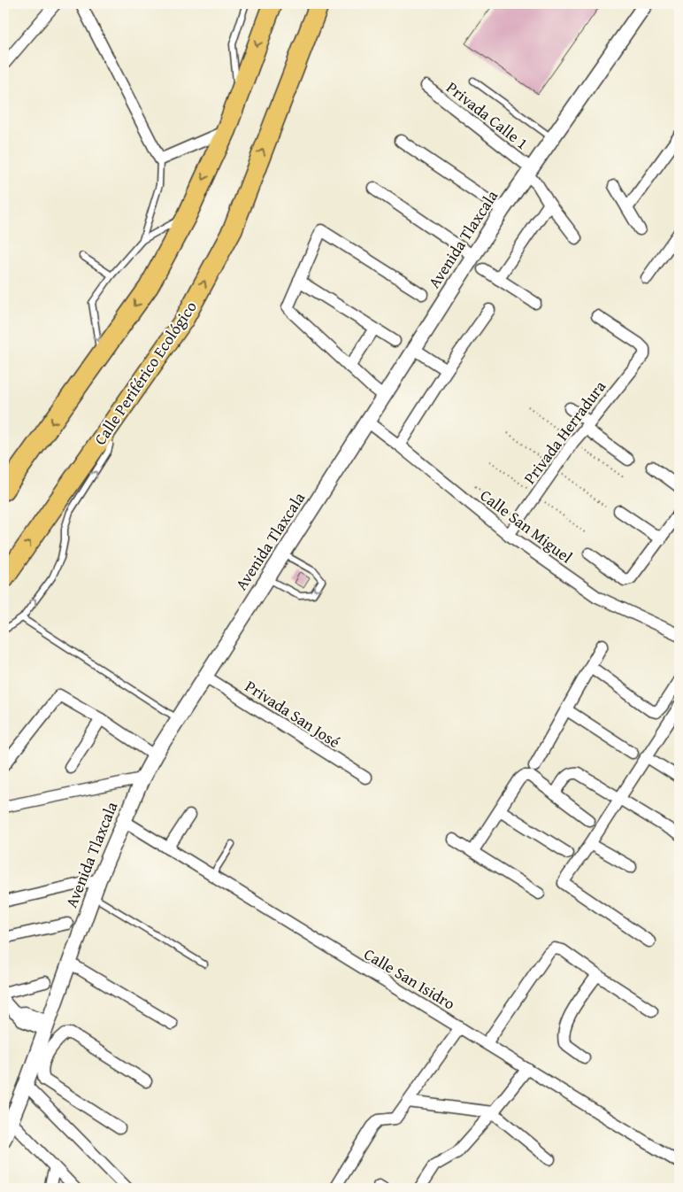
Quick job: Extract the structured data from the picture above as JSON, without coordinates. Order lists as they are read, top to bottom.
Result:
{
  "streets": {
    "highway": ["Calle Periférico Ecológico"],
    "street": [
      "Privada Calle 1",
      "Avenida Tlaxcala",
      "Privada Herradura",
      "Calle San Miguel",
      "Privada San José",
      "Calle San Isidro"
    ]
  },
  "crossings": [
    ["Privada Calle 1", "Avenida Tlaxcala"],
    ["Avenida Tlaxcala", "Calle San Miguel"],
    ["Avenida Tlaxcala", "Privada San José"],
    ["Avenida Tlaxcala", "Calle San Isidro"],
    ["Privada Herradura", "Calle San Miguel"]
  ]
}
